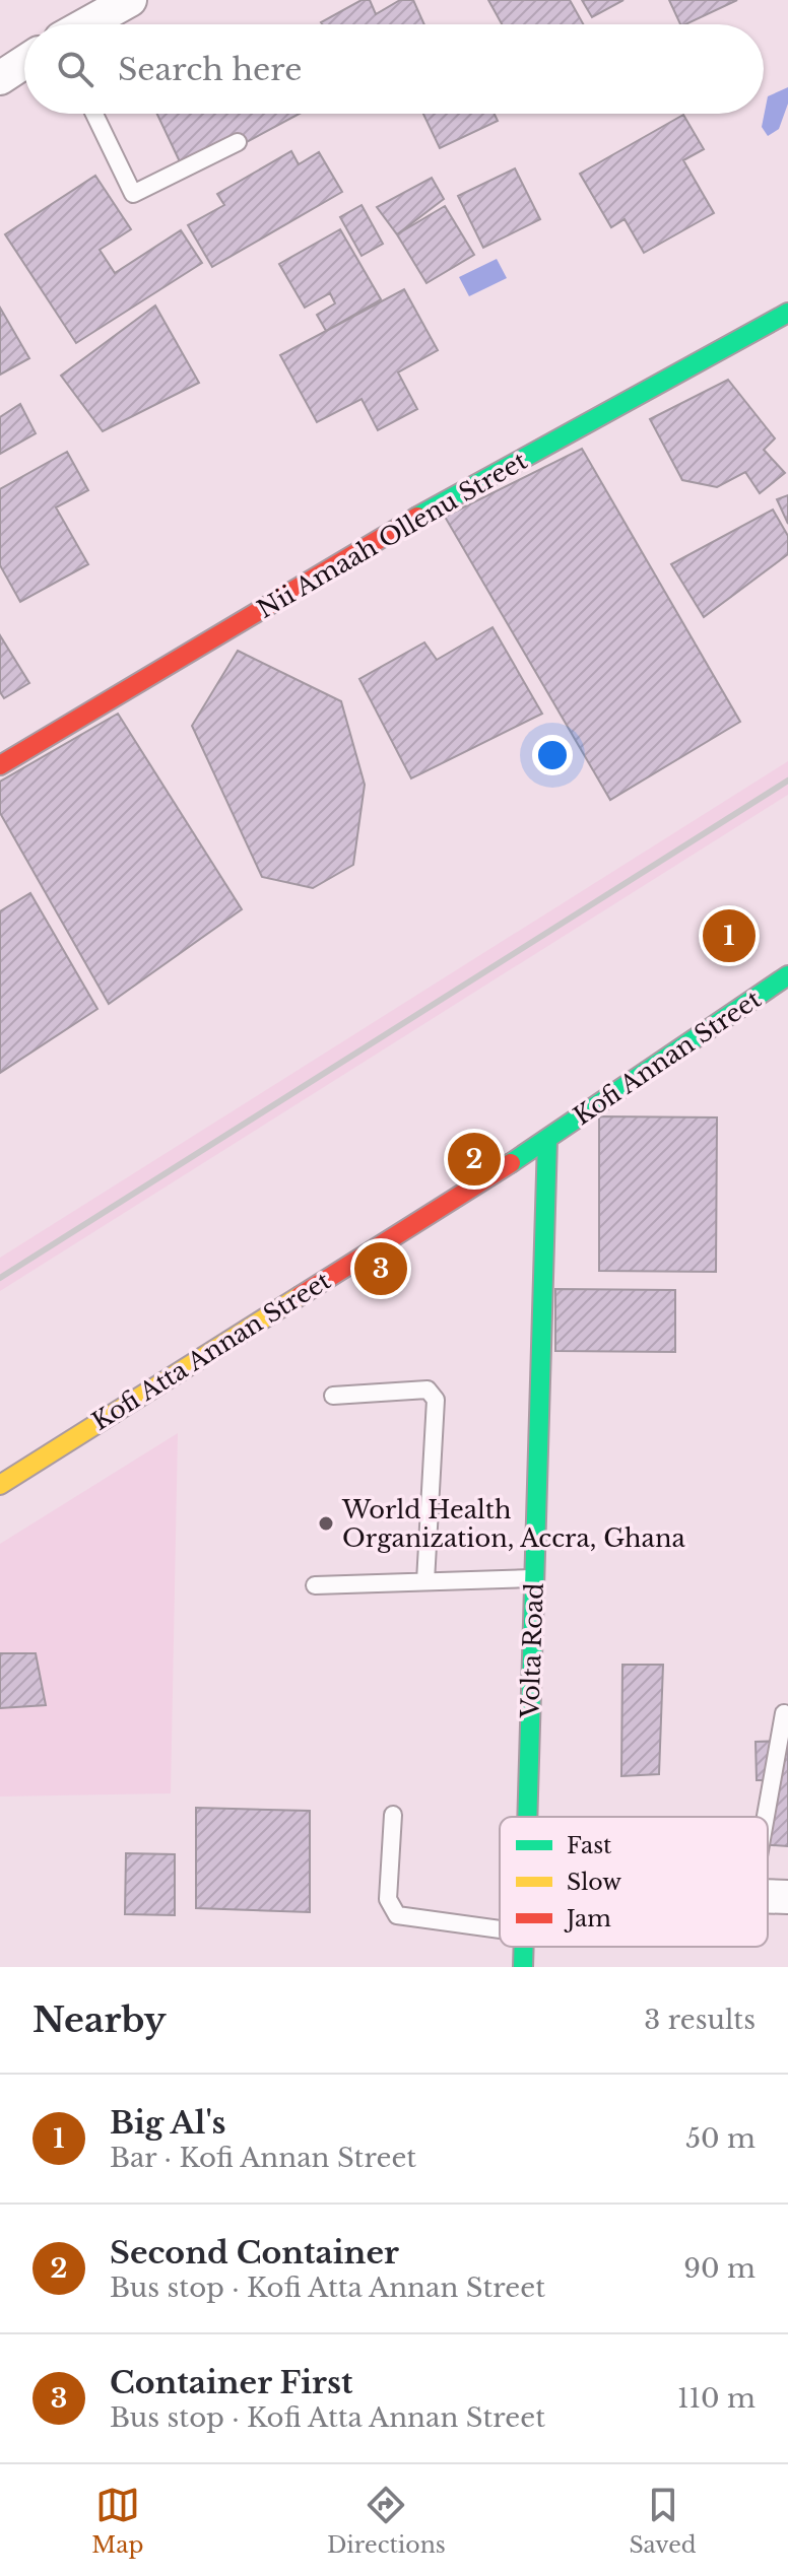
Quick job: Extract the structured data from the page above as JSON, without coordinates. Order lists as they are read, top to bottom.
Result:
{
  "streets": {
    "street": [
      "Nii Amaah Ollenu Street",
      "Kofi Annan Street",
      "Kofi Atta Annan Street",
      "Volta Road"
    ]
  },
  "crossings": [
    ["Kofi Annan Street", "Kofi Atta Annan Street"],
    ["Kofi Annan Street", "Volta Road"],
    ["Kofi Atta Annan Street", "Volta Road"]
  ],
  "places": ["World Health Organization, Accra, Ghana"],
  "legend": ["Fast", "Slow", "Jam"],
  "page": {
    "search": "Search here",
    "pins": ["1", "2", "3"],
    "heading": ["Nearby", "3 results"],
    "list": [
      {
        "mark": "1",
        "name": "Big Al's",
        "note": "Bar · Kofi Annan Street",
        "value": "50 m"
      },
      {
        "mark": "2",
        "name": "Second Container",
        "note": "Bus stop · Kofi Atta Annan Street",
        "value": "90 m"
      },
      {
        "mark": "3",
        "name": "Container First",
        "note": "Bus stop · Kofi Atta Annan Street",
        "value": "110 m"
      }
    ],
    "nav": ["Map", "Directions", "Saved"]
  }
}
